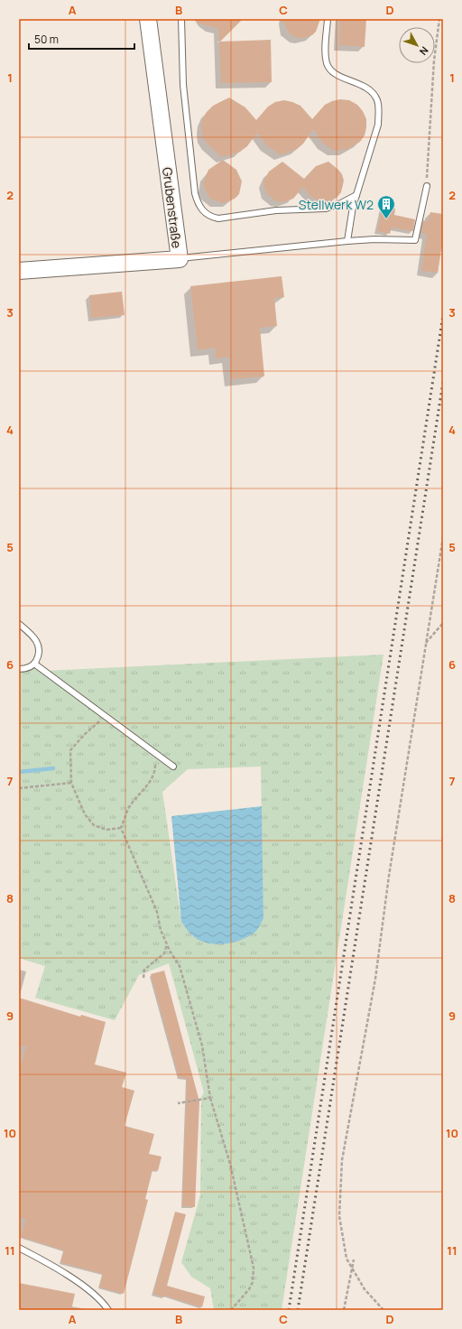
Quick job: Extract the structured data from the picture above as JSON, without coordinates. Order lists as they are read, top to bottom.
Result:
{
  "streets": {
    "street": ["Grubenstraße"]
  },
  "places": {
    "building": ["Stellwerk W2"]
  },
  "scale_bar": "50 m",
  "north": "bottom right",
  "grid": {
    "columns": [
      "A",
      "B",
      "C",
      "D"
    ],
    "rows": [
      "1",
      "2",
      "3",
      "4",
      "5",
      "6",
      "7",
      "8",
      "9",
      "10",
      "11"
    ]
  }
}
